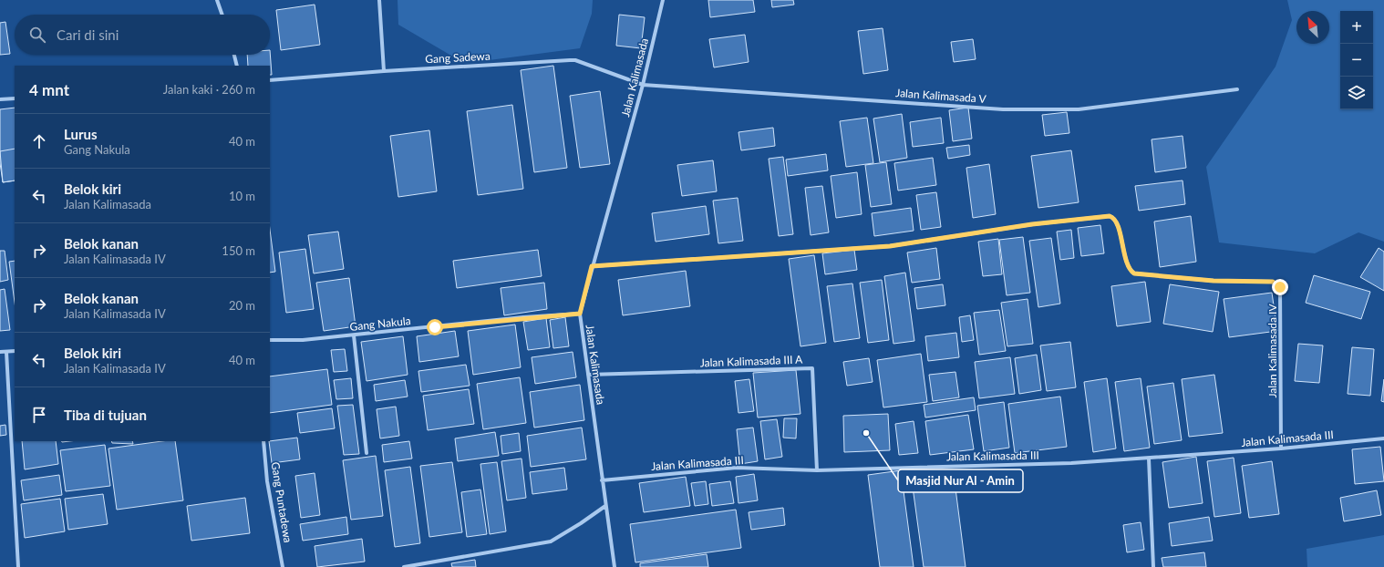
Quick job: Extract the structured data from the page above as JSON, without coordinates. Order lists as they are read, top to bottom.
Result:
{
  "streets": {
    "street": [
      "Gang Sadewa",
      "Jalan Kalimasada",
      "Jalan Kalimasada V",
      "Gang Nakula",
      "Jalan Kalimasada IV",
      "Jalan Kalimasada III A",
      "Jalan Kalimasada III",
      "Gang Puntadewa"
    ]
  },
  "crossings": [
    ["Gang Sadewa", "Jalan Kalimasada"],
    ["Gang Sadewa", "Jalan Kalimasada V"],
    ["Jalan Kalimasada", "Jalan Kalimasada V"],
    ["Jalan Kalimasada", "Gang Nakula"],
    ["Jalan Kalimasada", "Jalan Kalimasada IV"],
    ["Jalan Kalimasada", "Jalan Kalimasada III A"],
    ["Jalan Kalimasada", "Jalan Kalimasada III"],
    ["Jalan Kalimasada IV", "Jalan Kalimasada III"],
    ["Jalan Kalimasada III A", "Jalan Kalimasada III"]
  ],
  "places": ["Masjid Nur Al - Amin"],
  "north": "top left",
  "page": {
    "map_buttons": ["+", "−"],
    "search": "Cari di sini",
    "heading": ["4 mnt", "Jalan kaki · 260 m"],
    "list": [
      ["Lurus", "Gang Nakula", "40 m"],
      ["Belok kiri", "Jalan Kalimasada", "10 m"],
      ["Belok kanan", "Jalan Kalimasada IV", "150 m"],
      ["Belok kanan", "Jalan Kalimasada IV", "20 m"],
      ["Belok kiri", "Jalan Kalimasada IV", "40 m"],
      "Tiba di tujuan"
    ]
  }
}
